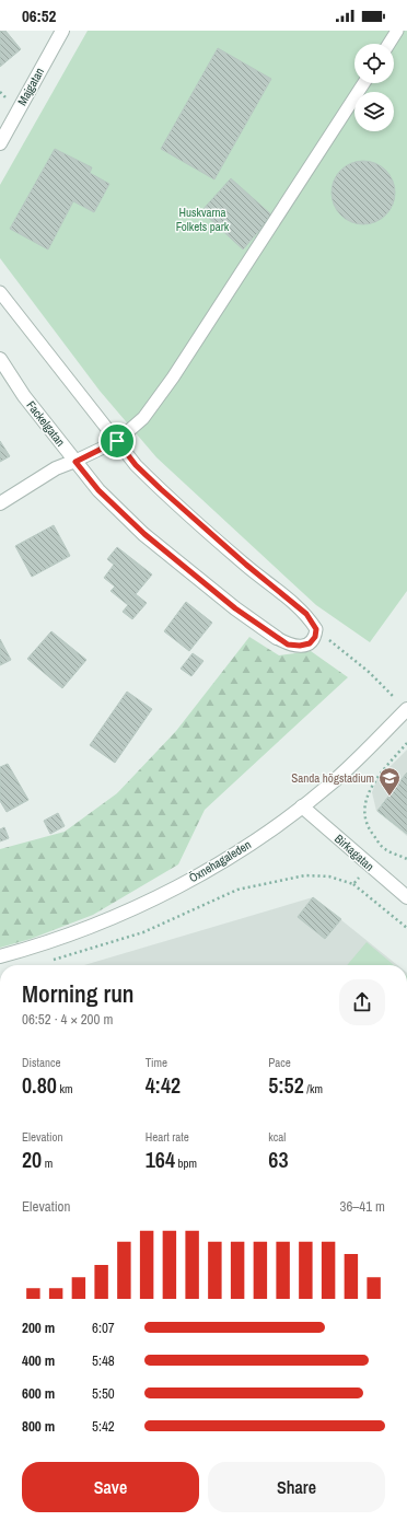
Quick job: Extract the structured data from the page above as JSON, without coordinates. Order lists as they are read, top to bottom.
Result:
{
  "streets": {
    "street": [
      "Majgatan",
      "Fackelgatan",
      "Birkagatan",
      "Öxnehagaleden"
    ]
  },
  "crossings": [
    ["Birkagatan", "Öxnehagaleden"]
  ],
  "parks": ["Huskvarna Folkets park"],
  "places": {
    "school or university": ["Sanda högstadium"]
  },
  "page": {
    "status": "06:52",
    "heading": ["Morning run", "06:52 · 4 × 200 m"],
    "stats": [
      ["Distance", "0.80 km"],
      ["Time", "4:42"],
      ["Pace", "5:52 /km"],
      ["Elevation", "20 m"],
      ["Heart rate", "164 bpm"],
      ["kcal", "63"]
    ],
    "chart": ["Elevation", "36–41 m"],
    "list": [
      {
        "name": "200 m",
        "note": "6:07"
      },
      {
        "name": "400 m",
        "note": "5:48"
      },
      {
        "name": "600 m",
        "note": "5:50"
      },
      {
        "name": "800 m",
        "note": "5:42"
      }
    ],
    "buttons": ["Save", "Share"]
  }
}
